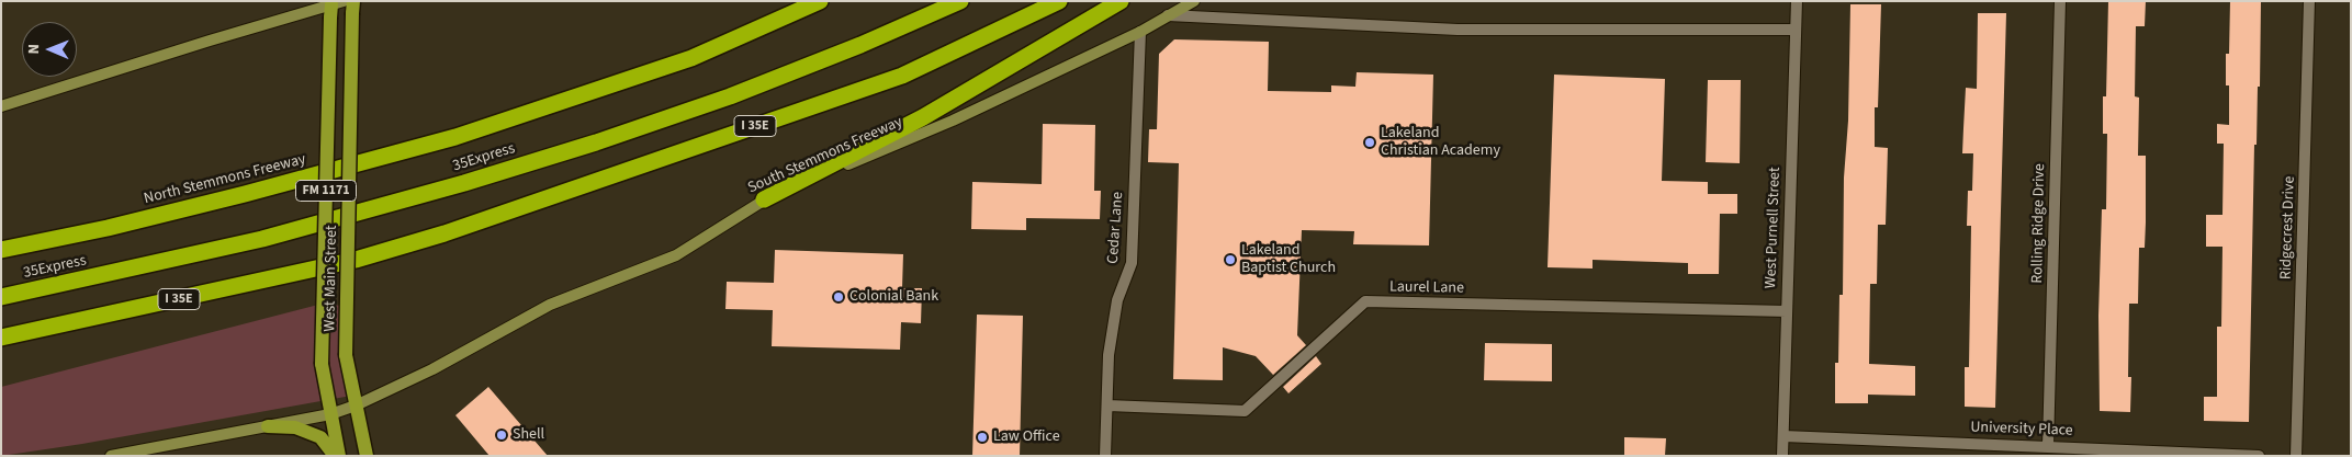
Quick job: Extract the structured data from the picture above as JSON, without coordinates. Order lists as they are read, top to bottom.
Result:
{
  "streets": {
    "highway": ["I 35E", "35Express", "North Stemmons Freeway"],
    "main road": ["South Stemmons Freeway", "FM 1171", "West Main Street"],
    "street": [
      "Rolling Ridge Drive",
      "Cedar Lane",
      "West Purnell Street",
      "Ridgecrest Drive",
      "Laurel Lane",
      "University Place"
    ]
  },
  "crossings": [
    ["South Stemmons Freeway", "Cedar Lane"],
    ["South Stemmons Freeway", "West Main Street"],
    ["Rolling Ridge Drive", "University Place"],
    ["Cedar Lane", "Laurel Lane"],
    ["West Purnell Street", "Laurel Lane"],
    ["West Purnell Street", "University Place"]
  ],
  "places": [
    "Lakeland Christian Academy",
    "Lakeland Baptist Church",
    "Colonial Bank",
    "Shell",
    "Law Office"
  ],
  "north": "left"
}
